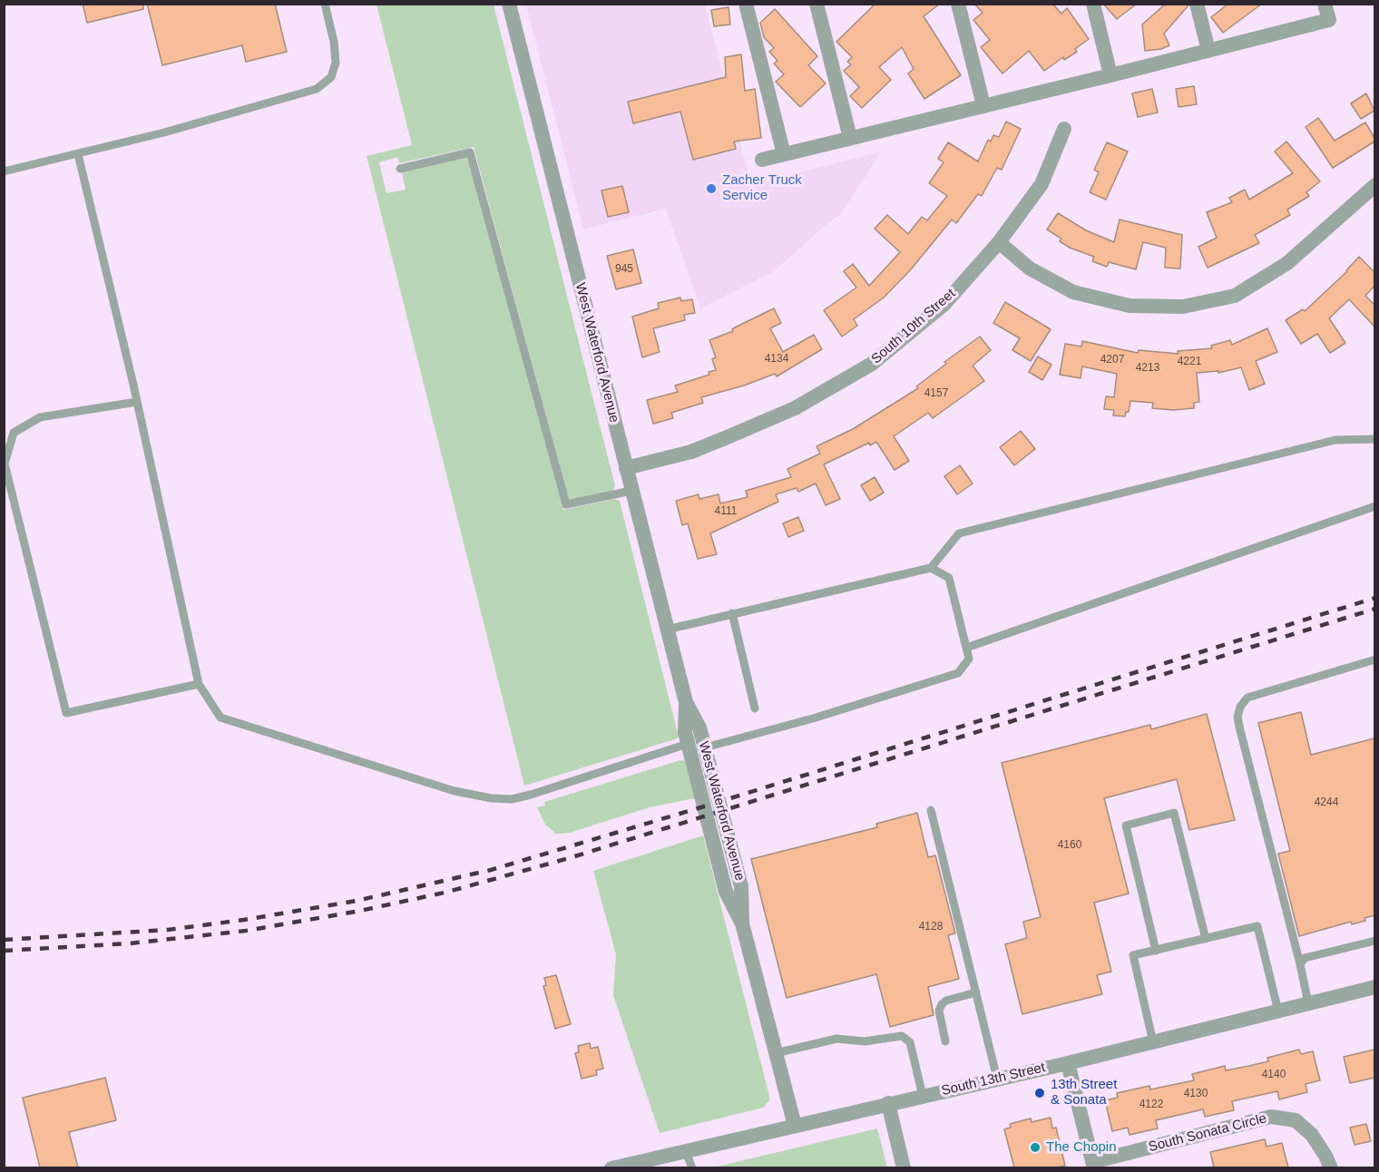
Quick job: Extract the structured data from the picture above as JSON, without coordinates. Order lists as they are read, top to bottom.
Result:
{
  "streets": {
    "street": [
      "South 10th Street",
      "West Waterford Avenue",
      "South 13th Street",
      "South Sonata Circle"
    ]
  },
  "crossings": [
    ["South 10th Street", "West Waterford Avenue"],
    ["West Waterford Avenue", "South 13th Street"]
  ],
  "places": ["Zacher Truck Service", "13th Street & Sonata", "The Chopin"],
  "house_numbers": [
    "945",
    "4134",
    "4207",
    "4221",
    "4213",
    "4157",
    "4111",
    "4244",
    "4160",
    "4128",
    "4140",
    "4130",
    "4122"
  ]
}
